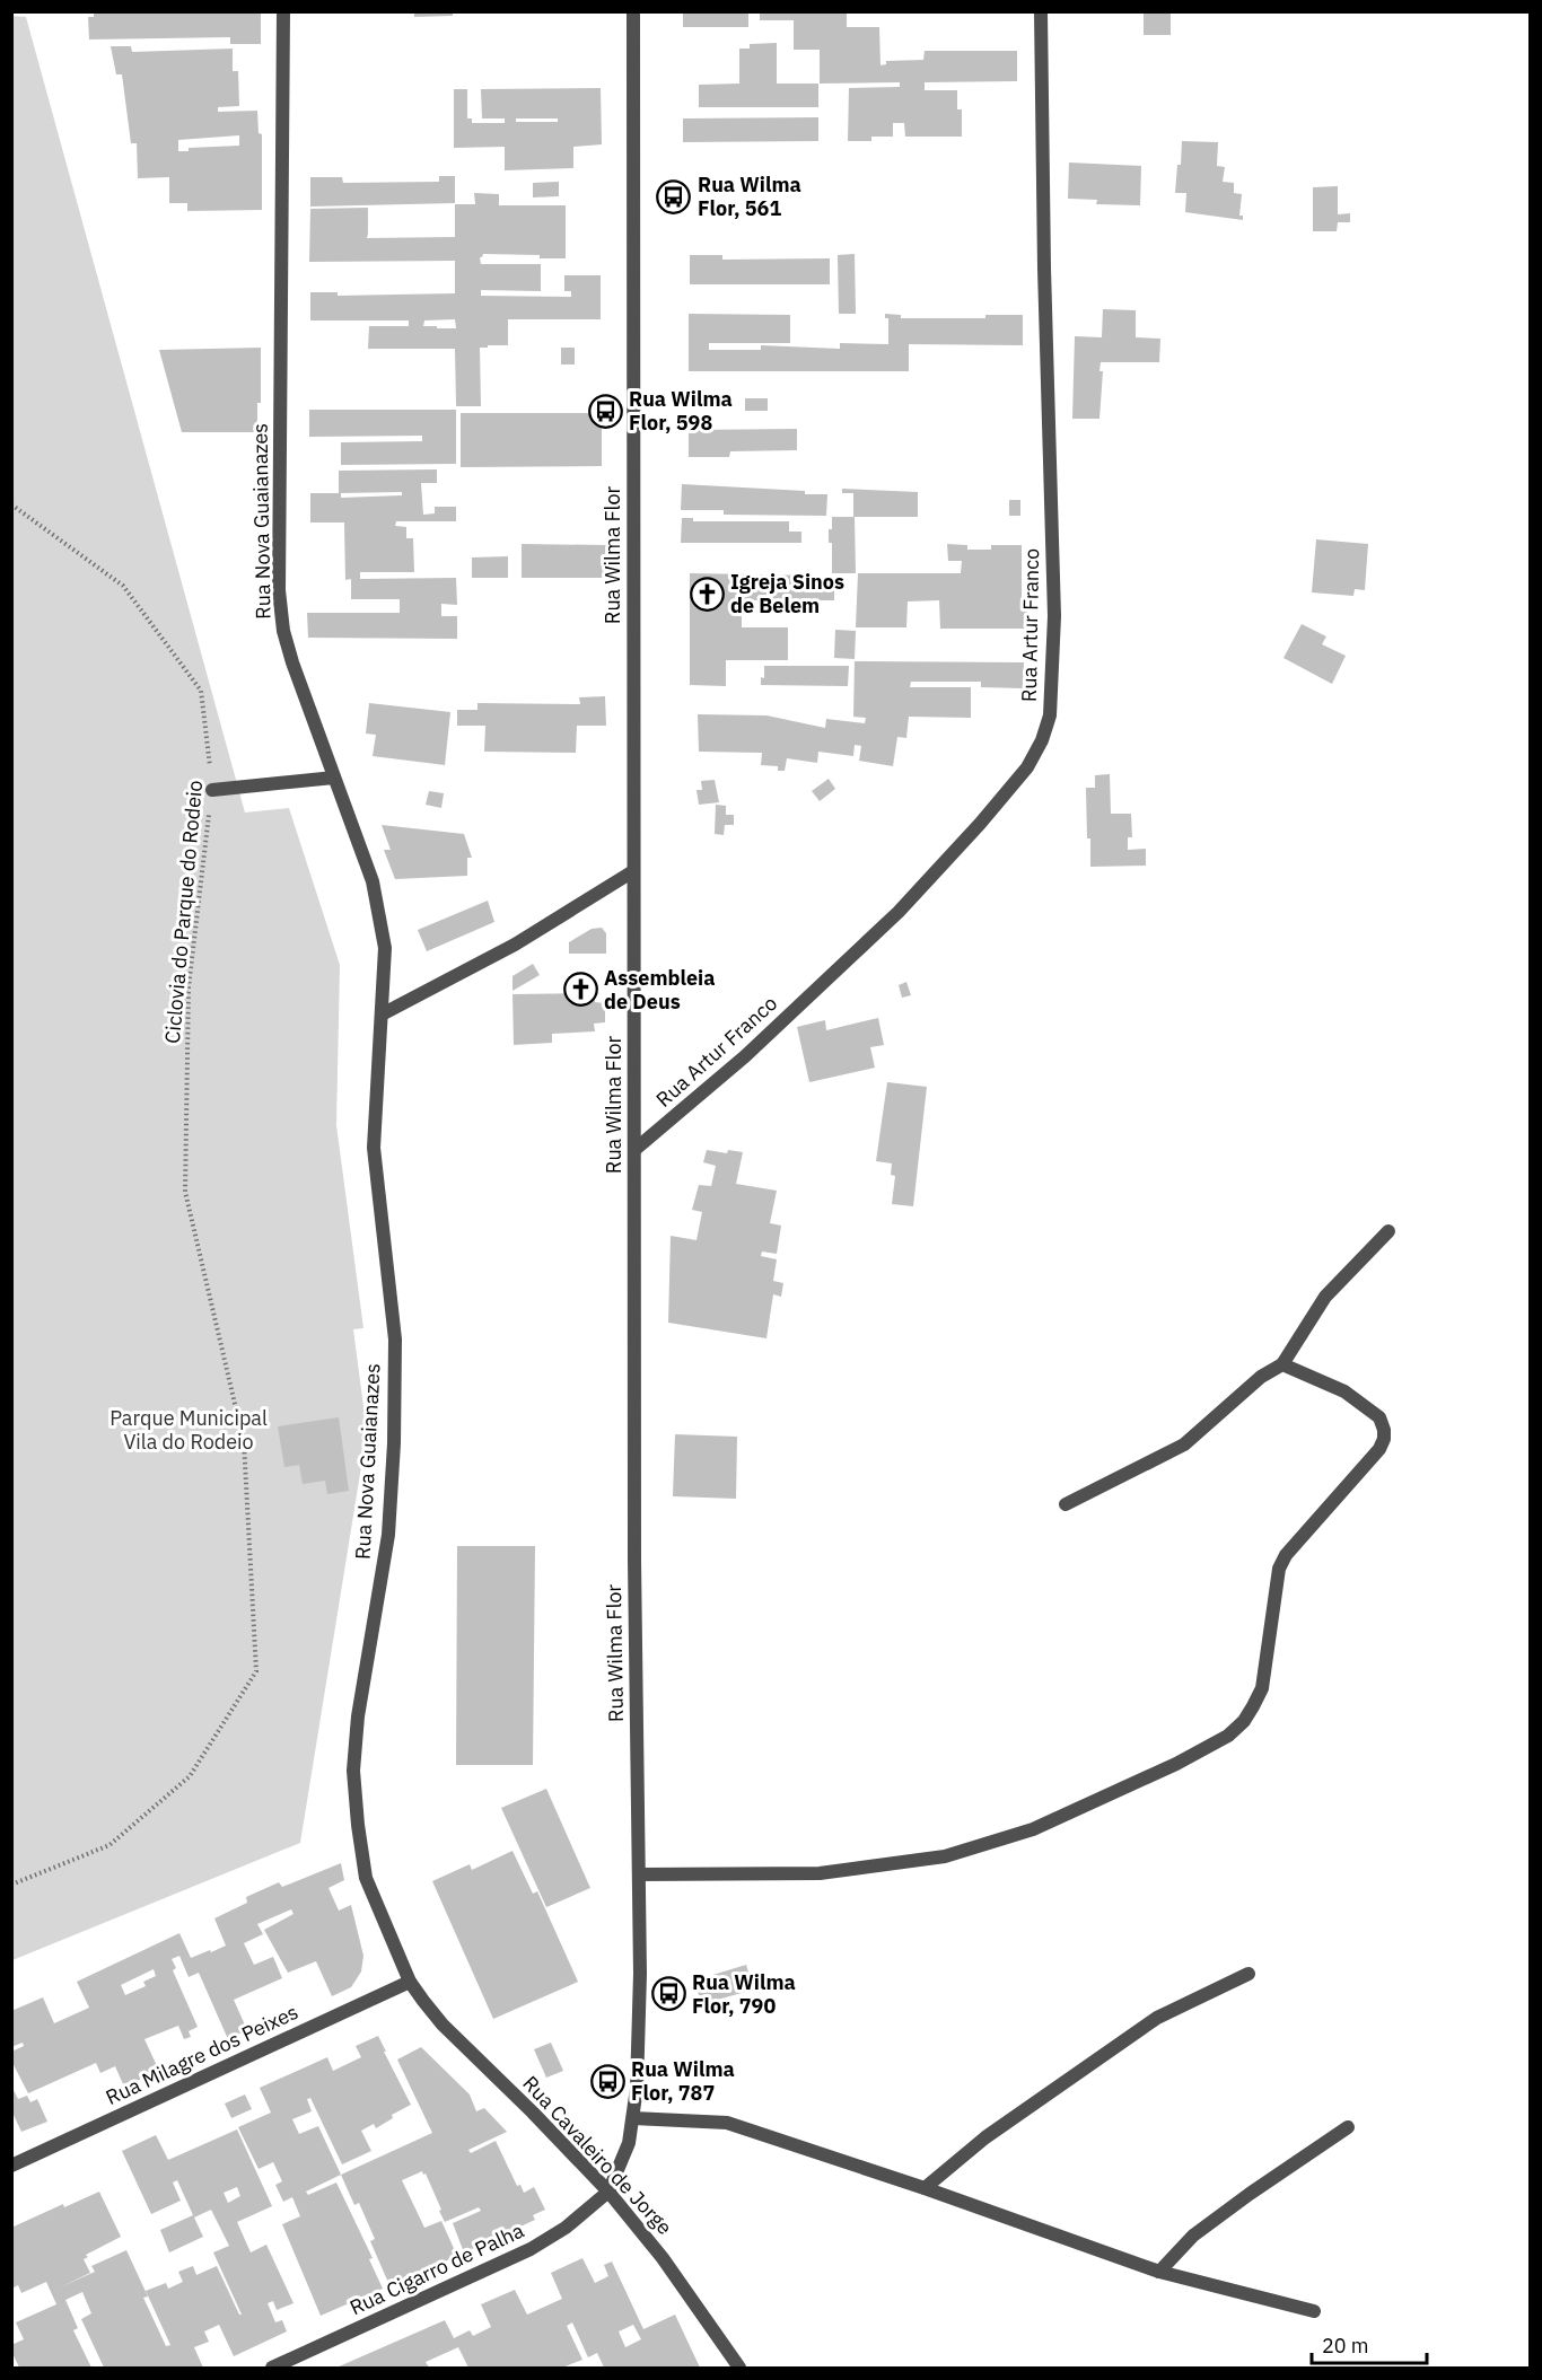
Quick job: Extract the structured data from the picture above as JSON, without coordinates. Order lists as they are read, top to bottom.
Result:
{
  "streets": {
    "street": [
      "Rua Nova Guaianazes",
      "Rua Wilma Flor",
      "Rua Artur Franco",
      "Rua Milagre dos Peixes",
      "Rua Cavaleiro de Jorge",
      "Rua Cigarro de Palha"
    ],
    "path": ["Ciclovia do Parque do Rodeio"]
  },
  "crossings": [
    ["Rua Nova Guaianazes", "Rua Milagre dos Peixes"],
    ["Rua Nova Guaianazes", "Rua Cavaleiro de Jorge"],
    ["Rua Wilma Flor", "Rua Artur Franco"],
    ["Rua Wilma Flor", "Rua Cavaleiro de Jorge"],
    ["Rua Wilma Flor", "Rua Cigarro de Palha"],
    ["Rua Milagre dos Peixes", "Rua Cavaleiro de Jorge"],
    ["Rua Cavaleiro de Jorge", "Rua Cigarro de Palha"]
  ],
  "parks": ["Parque Municipal Vila do Rodeio"],
  "places": {
    "bus stop": [
      "Rua Wilma Flor, 561",
      "Rua Wilma Flor, 598",
      "Rua Wilma Flor, 790",
      "Rua Wilma Flor, 787"
    ],
    "church": ["Igreja Sinos de Belem", "Assembleia de Deus"]
  },
  "scale_bar": "20 m"
}
